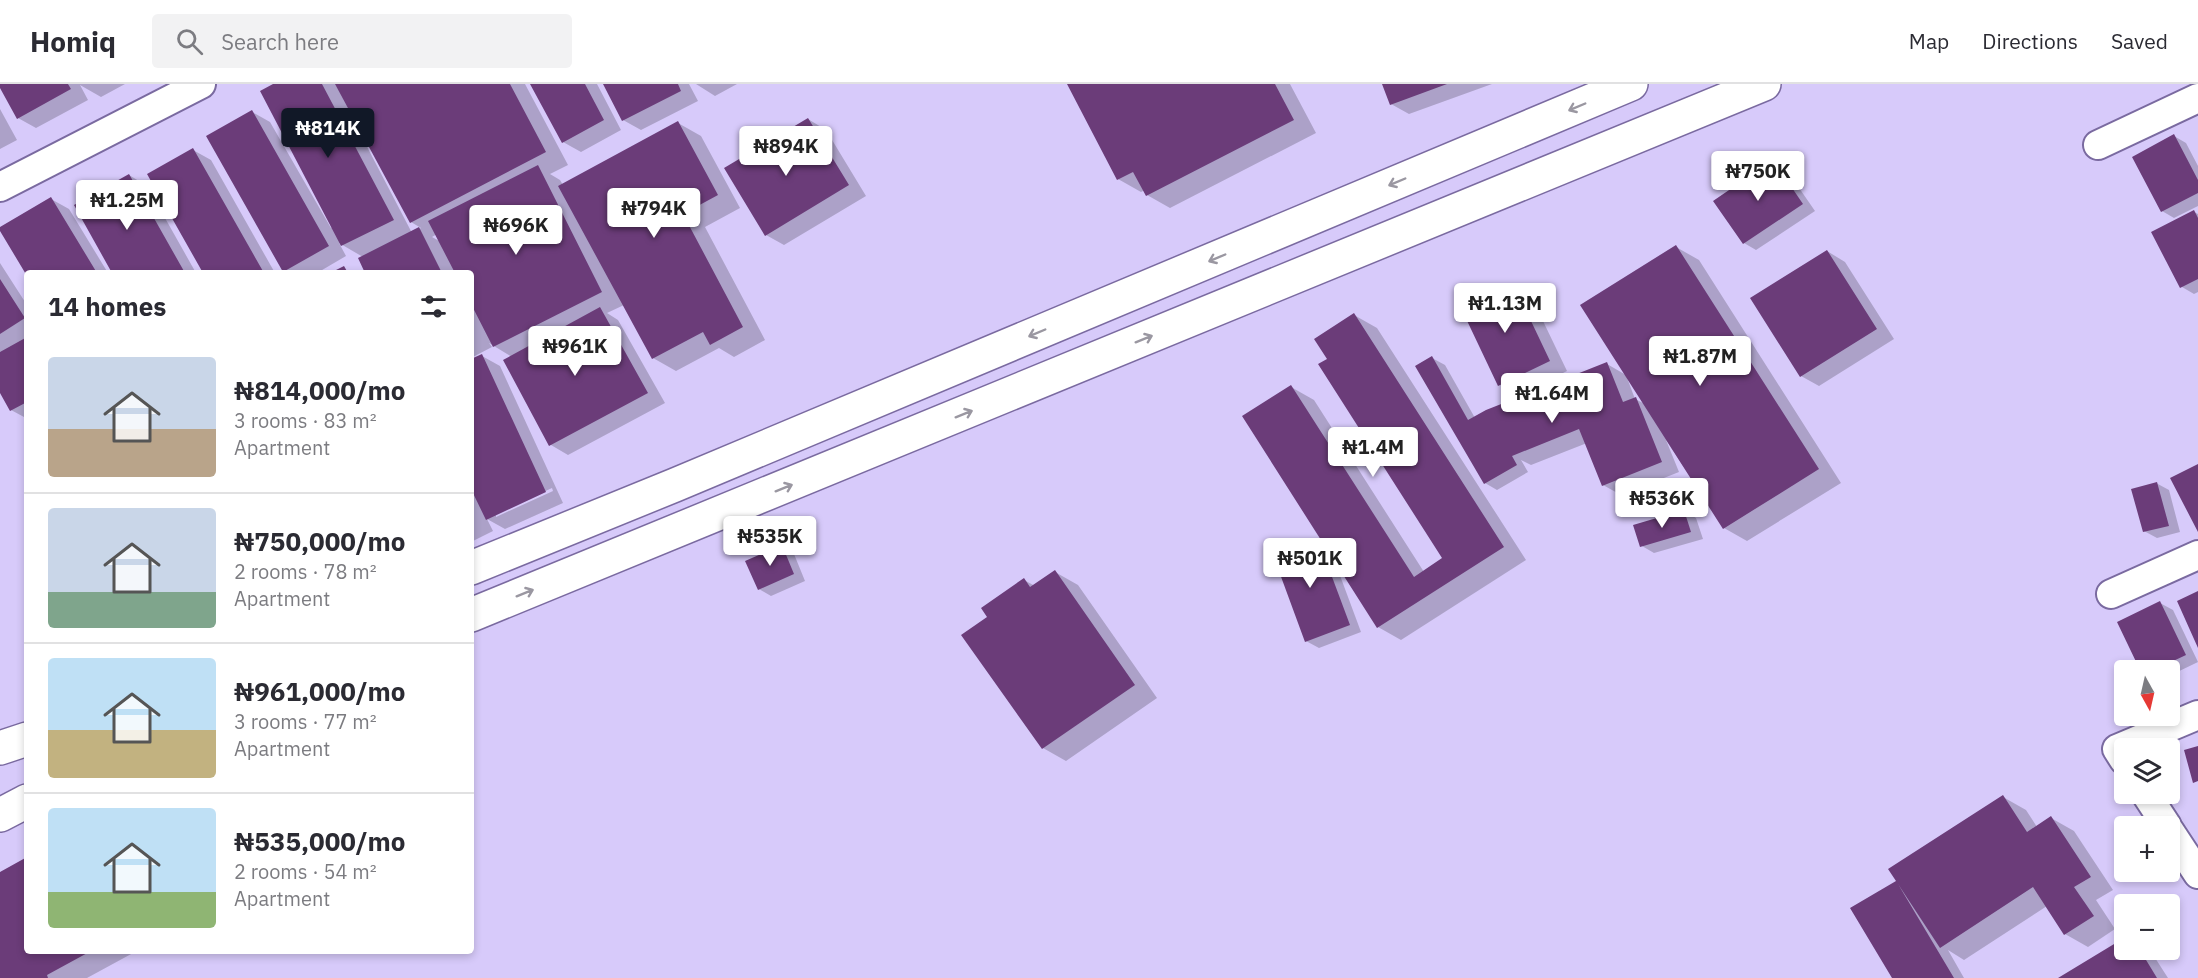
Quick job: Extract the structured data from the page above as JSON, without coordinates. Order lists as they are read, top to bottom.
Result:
{
  "north": "bottom",
  "page": {
    "header": "Homiq",
    "search": "Search here",
    "nav": ["Map", "Directions", "Saved"],
    "price": [
      "₦814K",
      "₦894K",
      "₦750K",
      "₦1.25M",
      "₦794K",
      "₦696K",
      "₦1.13M",
      "₦961K",
      "₦1.87M",
      "₦1.64M",
      "₦1.4M",
      "₦536K",
      "₦535K",
      "₦501K"
    ],
    "heading": "14 homes",
    "list": [
      {
        "name": "₦814,000/mo",
        "note": "3 rooms · 83 m² · Apartment"
      },
      {
        "name": "₦750,000/mo",
        "note": "2 rooms · 78 m² · Apartment"
      },
      {
        "name": "₦961,000/mo",
        "note": "3 rooms · 77 m² · Apartment"
      },
      {
        "name": "₦535,000/mo",
        "note": "2 rooms · 54 m² · Apartment"
      }
    ],
    "map_buttons": ["+", "−"]
  }
}
